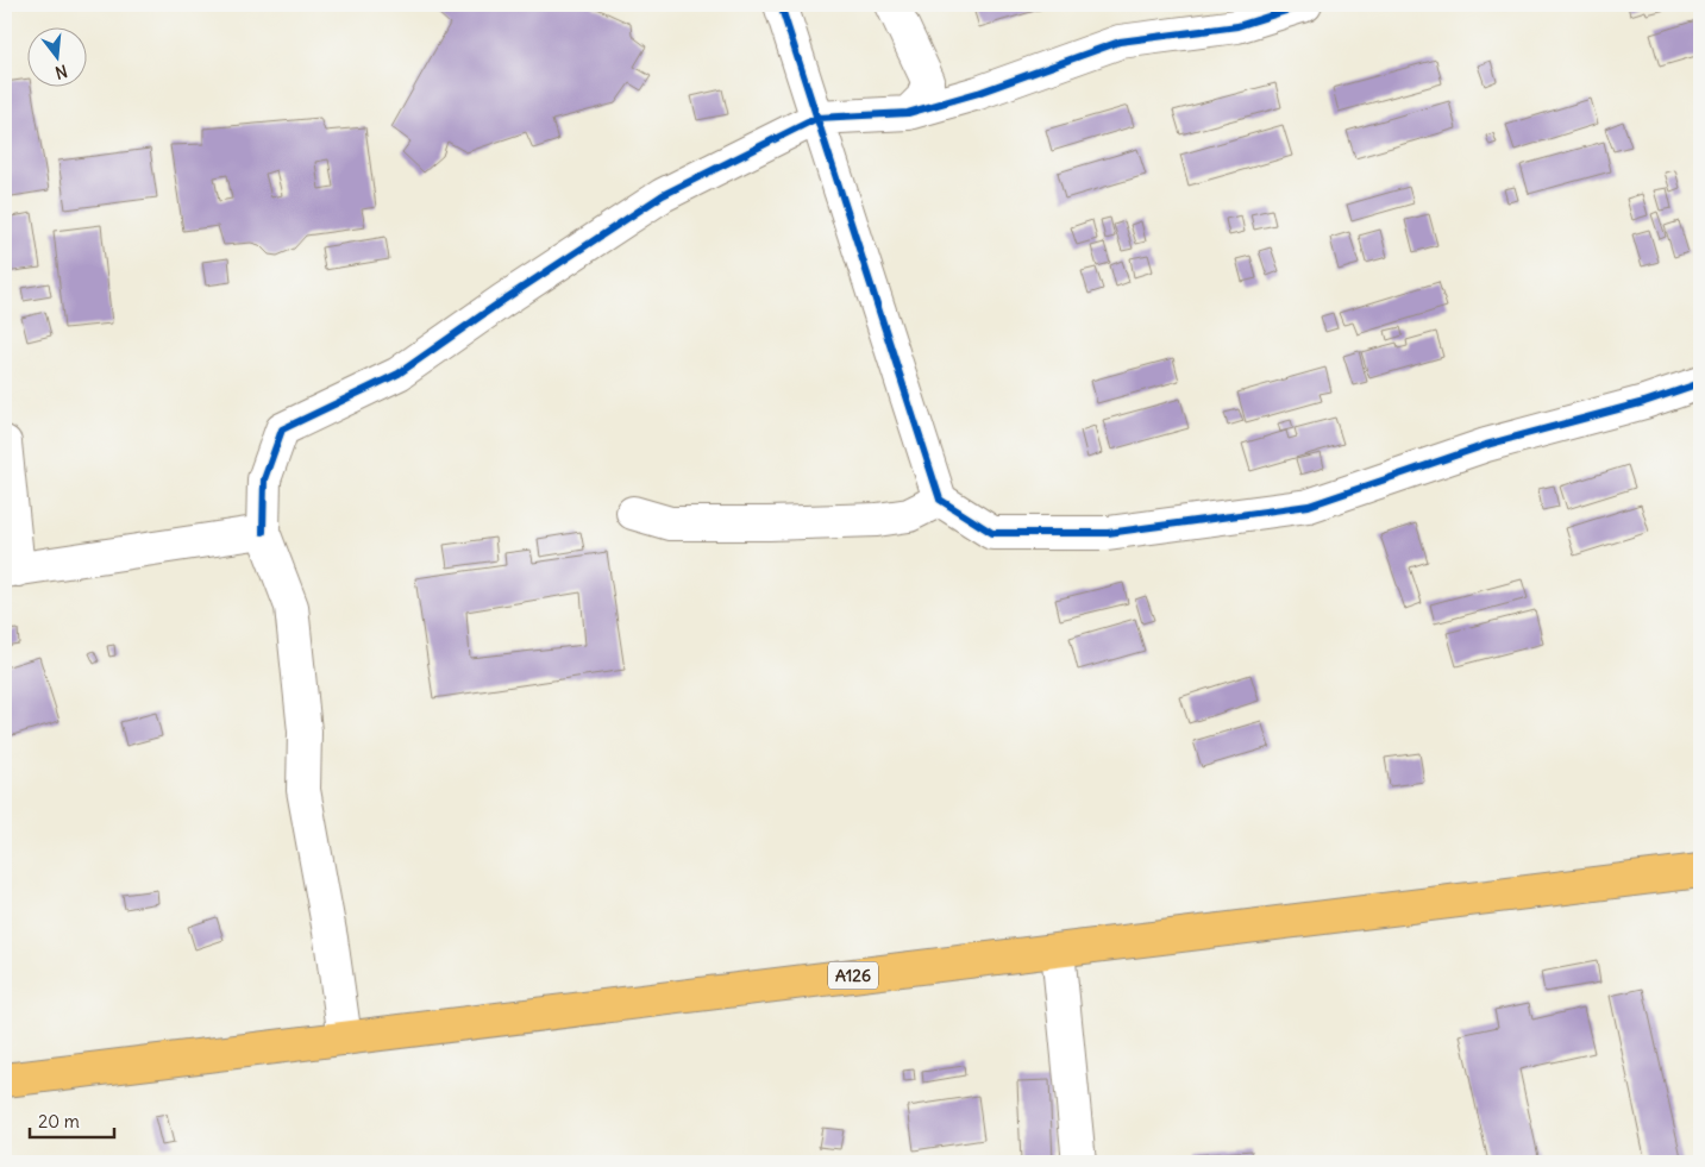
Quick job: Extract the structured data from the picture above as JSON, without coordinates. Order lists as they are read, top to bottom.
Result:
{
  "streets": {
    "highway": ["A126"]
  },
  "scale_bar": "20 m",
  "north": "bottom"
}
